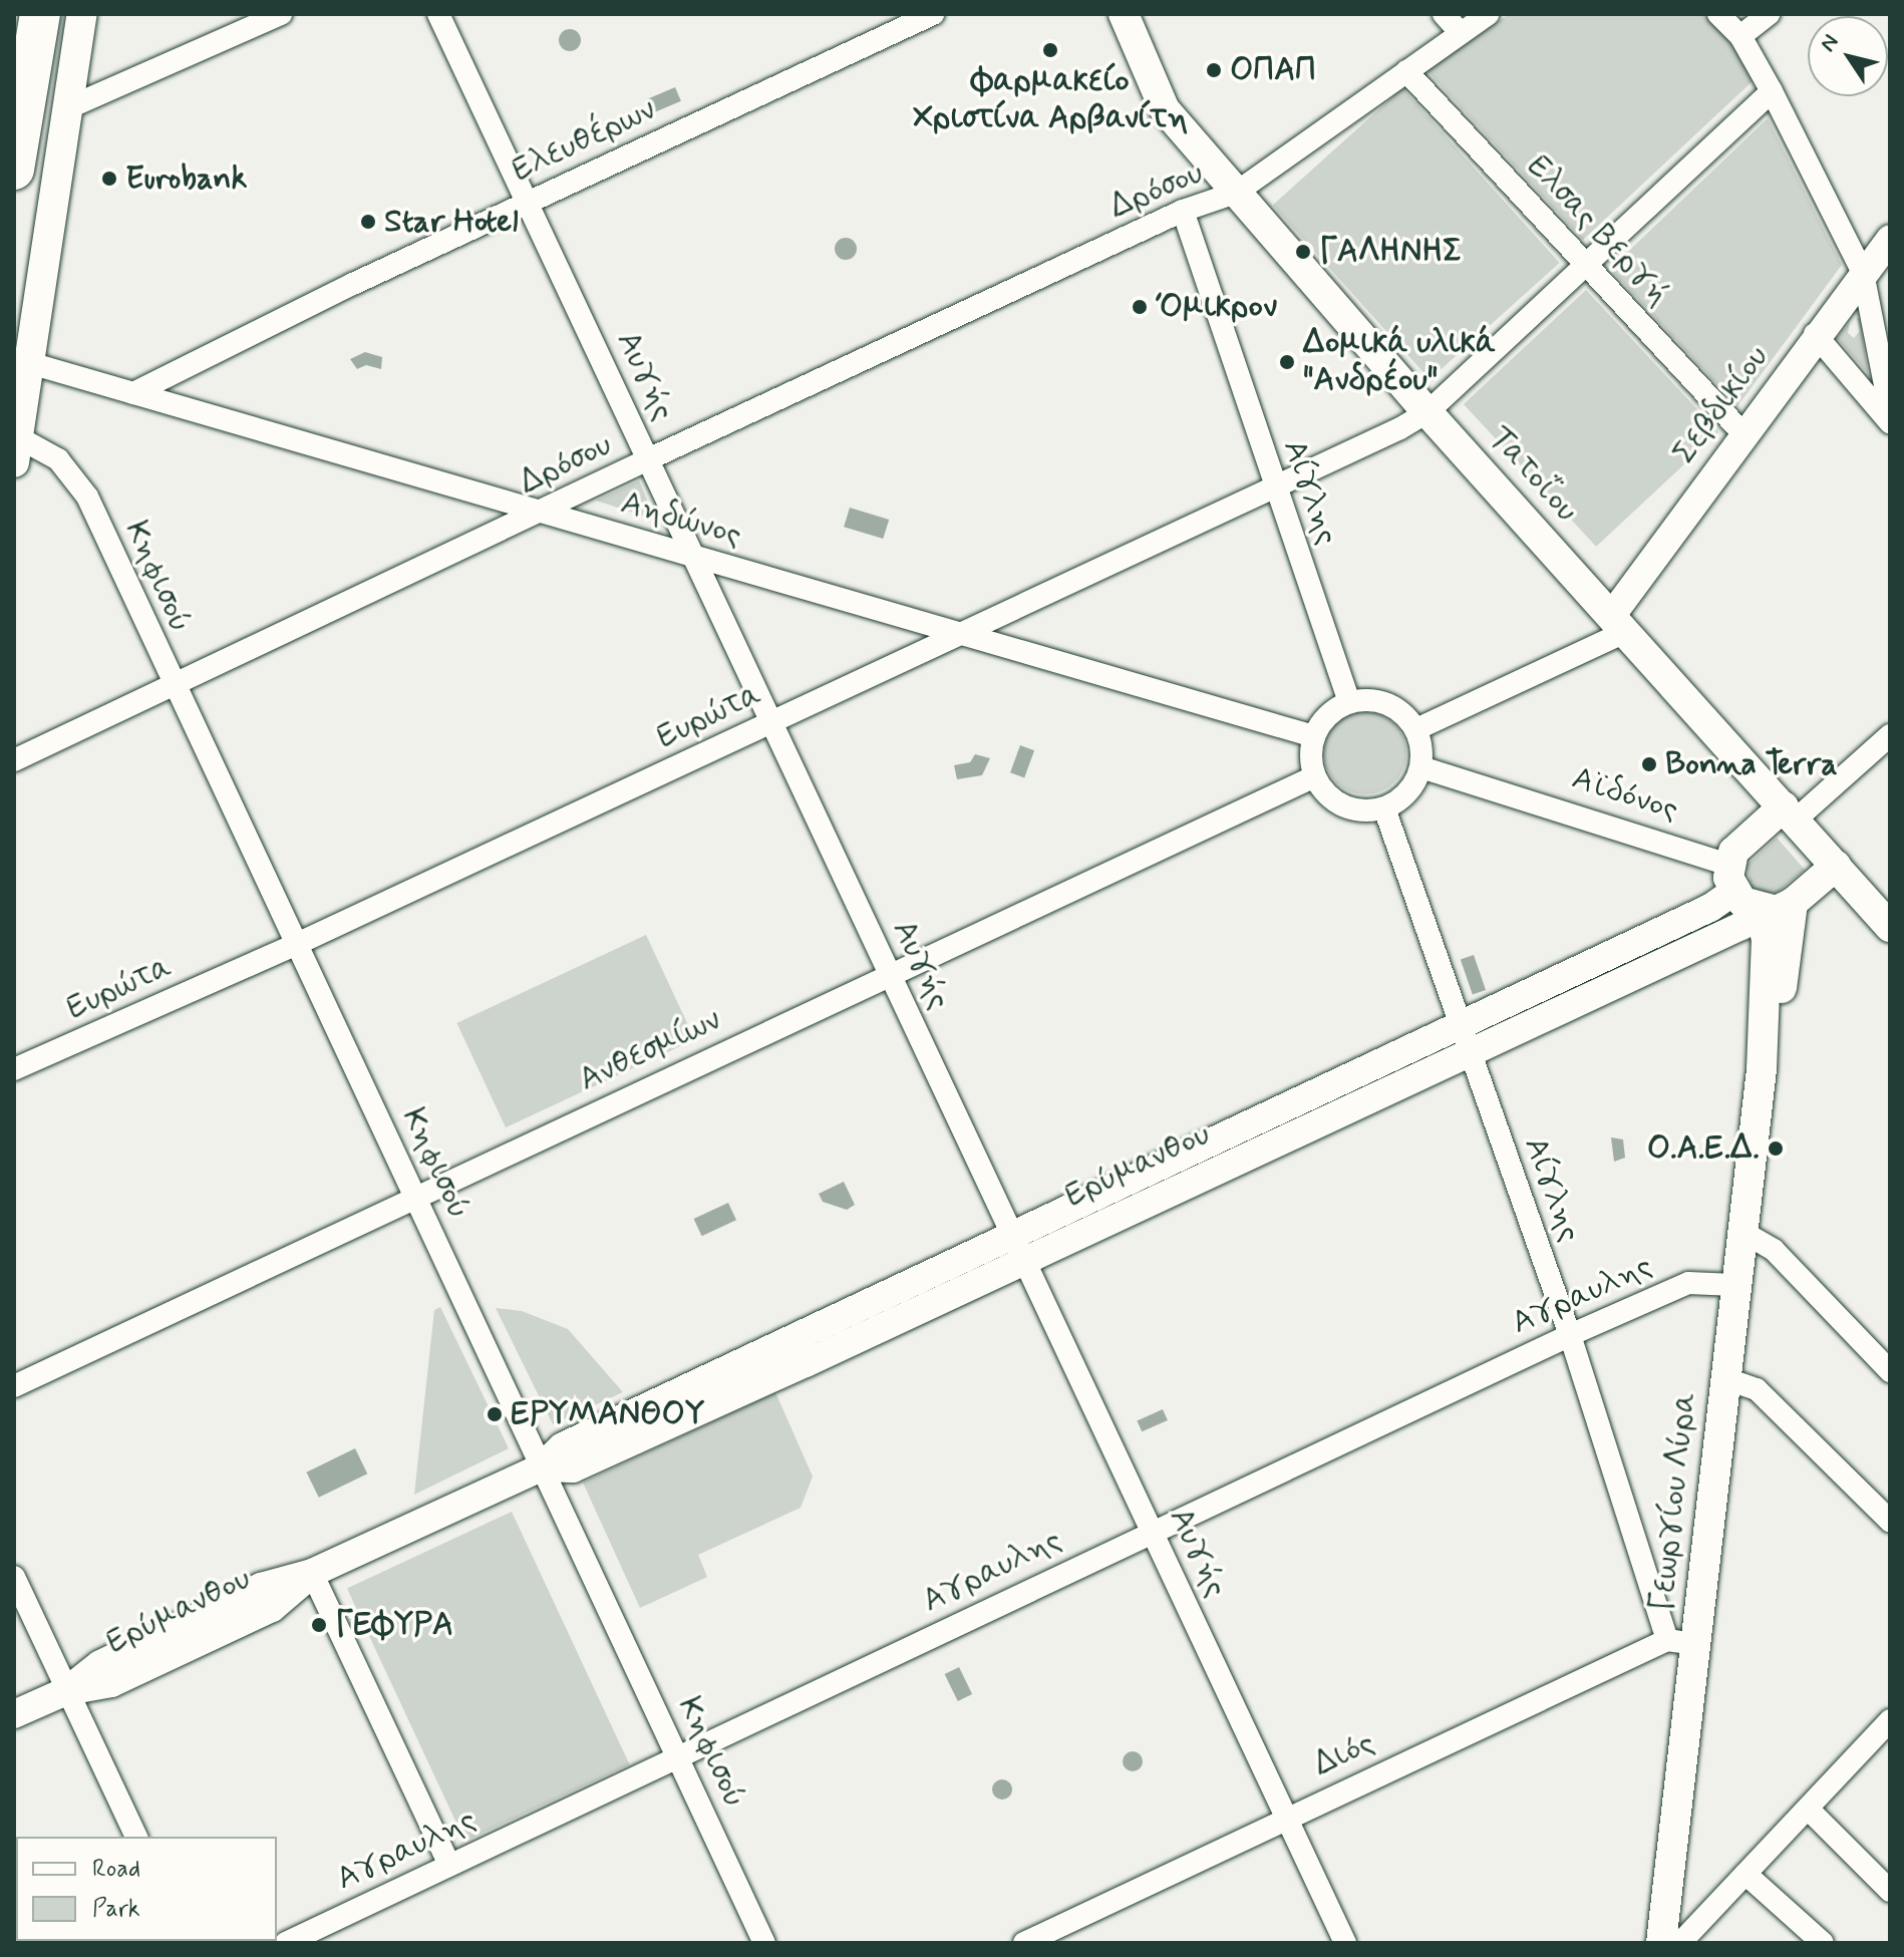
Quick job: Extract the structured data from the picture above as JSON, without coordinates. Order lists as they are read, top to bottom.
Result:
{
  "streets": {
    "main road": ["Τατοΐου", "Ερύμανθου", "Γεωργίου Λύρα"],
    "street": [
      "Ελευθέρων",
      "Δρόσου",
      "Ελσας Βεργή",
      "Αυγής",
      "Σεβδικίου",
      "Αίγλης",
      "Αηδώνος",
      "Κηφισού",
      "Ευρώτα",
      "Αϊδόνος",
      "Ανθεσμίων",
      "Αγραυλης",
      "Διός"
    ]
  },
  "crossings": [
    ["Ελευθέρων", "Αυγής"],
    ["Ελευθέρων", "Αηδώνος"],
    ["Δρόσου", "Ελσας Βεργή"],
    ["Δρόσου", "Αυγής"],
    ["Δρόσου", "Τατοΐου"],
    ["Δρόσου", "Αίγλης"],
    ["Δρόσου", "Αηδώνος"],
    ["Δρόσου", "Κηφισού"],
    ["Ελσας Βεργή", "Σεβδικίου"],
    ["Ελσας Βεργή", "Ευρώτα"],
    ["Αυγής", "Αηδώνος"],
    ["Αυγής", "Ευρώτα"],
    ["Αυγής", "Ανθεσμίων"],
    ["Αυγής", "Ερύμανθου"],
    ["Αυγής", "Αγραυλης"],
    ["Αυγής", "Διός"],
    ["Σεβδικίου", "Τατοΐου"],
    ["Τατοΐου", "Ευρώτα"],
    ["Τατοΐου", "Ερύμανθου"],
    ["Αίγλης", "Αηδώνος"],
    ["Αίγλης", "Ευρώτα"],
    ["Αίγλης", "Αϊδόνος"],
    ["Αίγλης", "Ανθεσμίων"],
    ["Αίγλης", "Ερύμανθου"],
    ["Αίγλης", "Αγραυλης"],
    ["Αίγλης", "Γεωργίου Λύρα"],
    ["Αίγλης", "Διός"],
    ["Αηδώνος", "Ευρώτα"],
    ["Αηδώνος", "Αϊδόνος"],
    ["Αηδώνος", "Ανθεσμίων"],
    ["Κηφισού", "Ευρώτα"],
    ["Κηφισού", "Ανθεσμίων"],
    ["Κηφισού", "Ερύμανθου"],
    ["Κηφισού", "Αγραυλης"],
    ["Αϊδόνος", "Ανθεσμίων"],
    ["Αϊδόνος", "Ερύμανθου"],
    ["Ερύμανθου", "Γεωργίου Λύρα"],
    ["Αγραυλης", "Γεωργίου Λύρα"],
    ["Γεωργίου Λύρα", "Διός"]
  ],
  "places": [
    "Φαρμακείο Χριστίνα Αρβανίτη",
    "ΟΠΑΠ",
    "Eurobank",
    "Star Hotel",
    "ΓΑΛΗΝΗΣ",
    "Όμικρον",
    "Δομικά υλικά \"Ανδρέου\"",
    "Bonna Terra",
    "Ο.Α.Ε.Δ.",
    "ΕΡΥΜΑΝΘΟΥ",
    "ΓΕΦΥΡΑ"
  ],
  "legend": ["Road", "Park"],
  "north": "top left"
}
